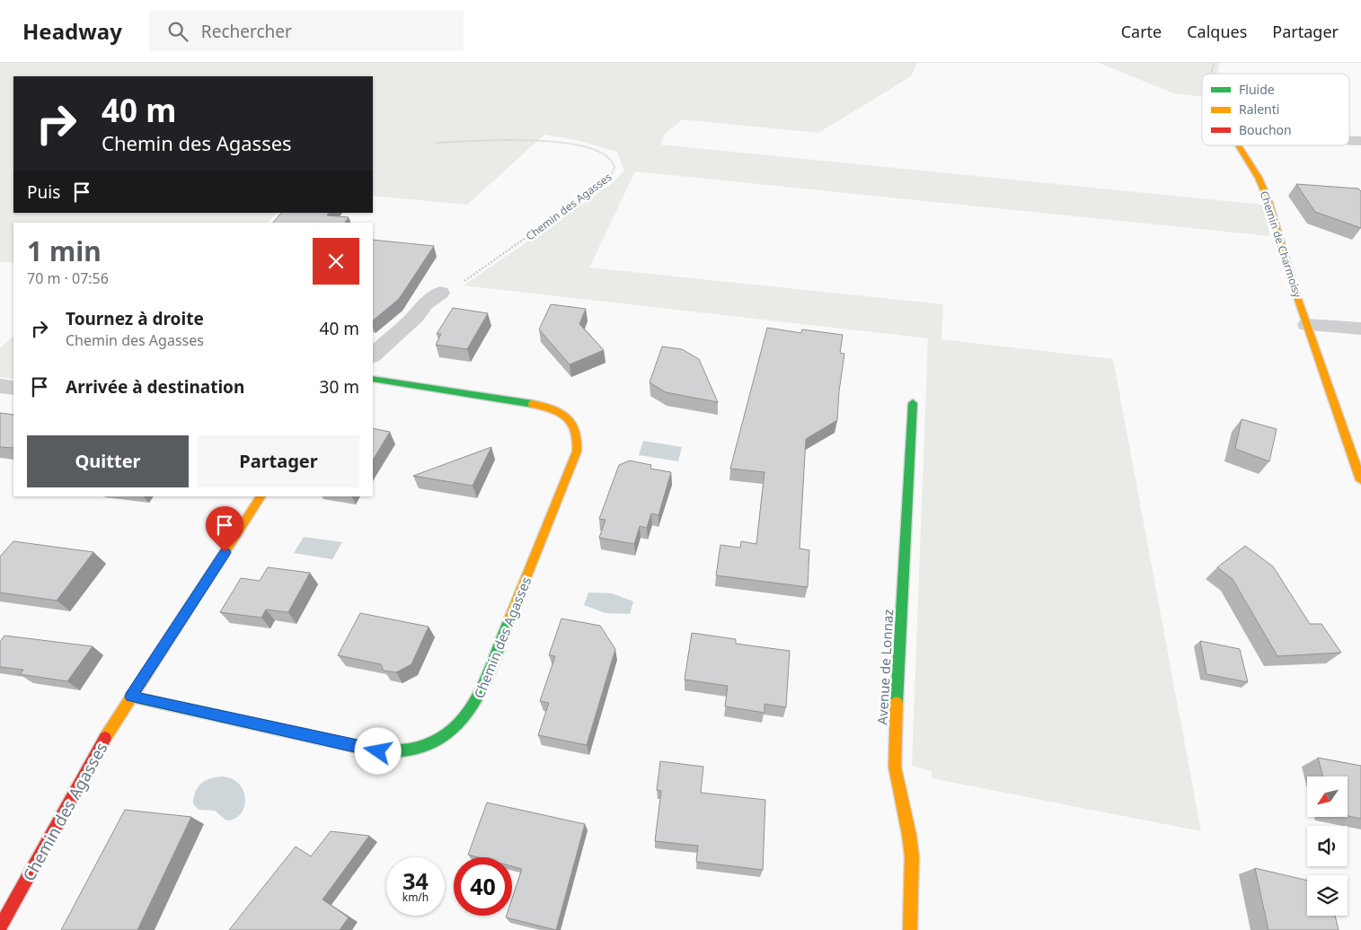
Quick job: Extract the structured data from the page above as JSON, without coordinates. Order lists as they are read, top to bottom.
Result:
{
  "streets": {
    "street": ["Chemin des Agasses", "Chemin de Charmoisy", "Avenue de Lonnaz"]
  },
  "legend": ["Fluide", "Ralenti", "Bouchon"],
  "north": "bottom left",
  "page": {
    "header": "Headway",
    "search": "Rechercher",
    "nav": ["Carte", "Calques", "Partager"],
    "turn": ["40 m", "Chemin des Agasses"],
    "then": "Puis",
    "heading": ["1 min", "70 m · 07:56"],
    "list": [
      {
        "name": "Tournez à droite",
        "note": "Chemin des Agasses",
        "value": "40 m"
      },
      {
        "name": "Arrivée à destination",
        "value": "30 m"
      }
    ],
    "buttons": ["Quitter", "Partager"],
    "speed": "34 km/h",
    "limit": "40"
  }
}
